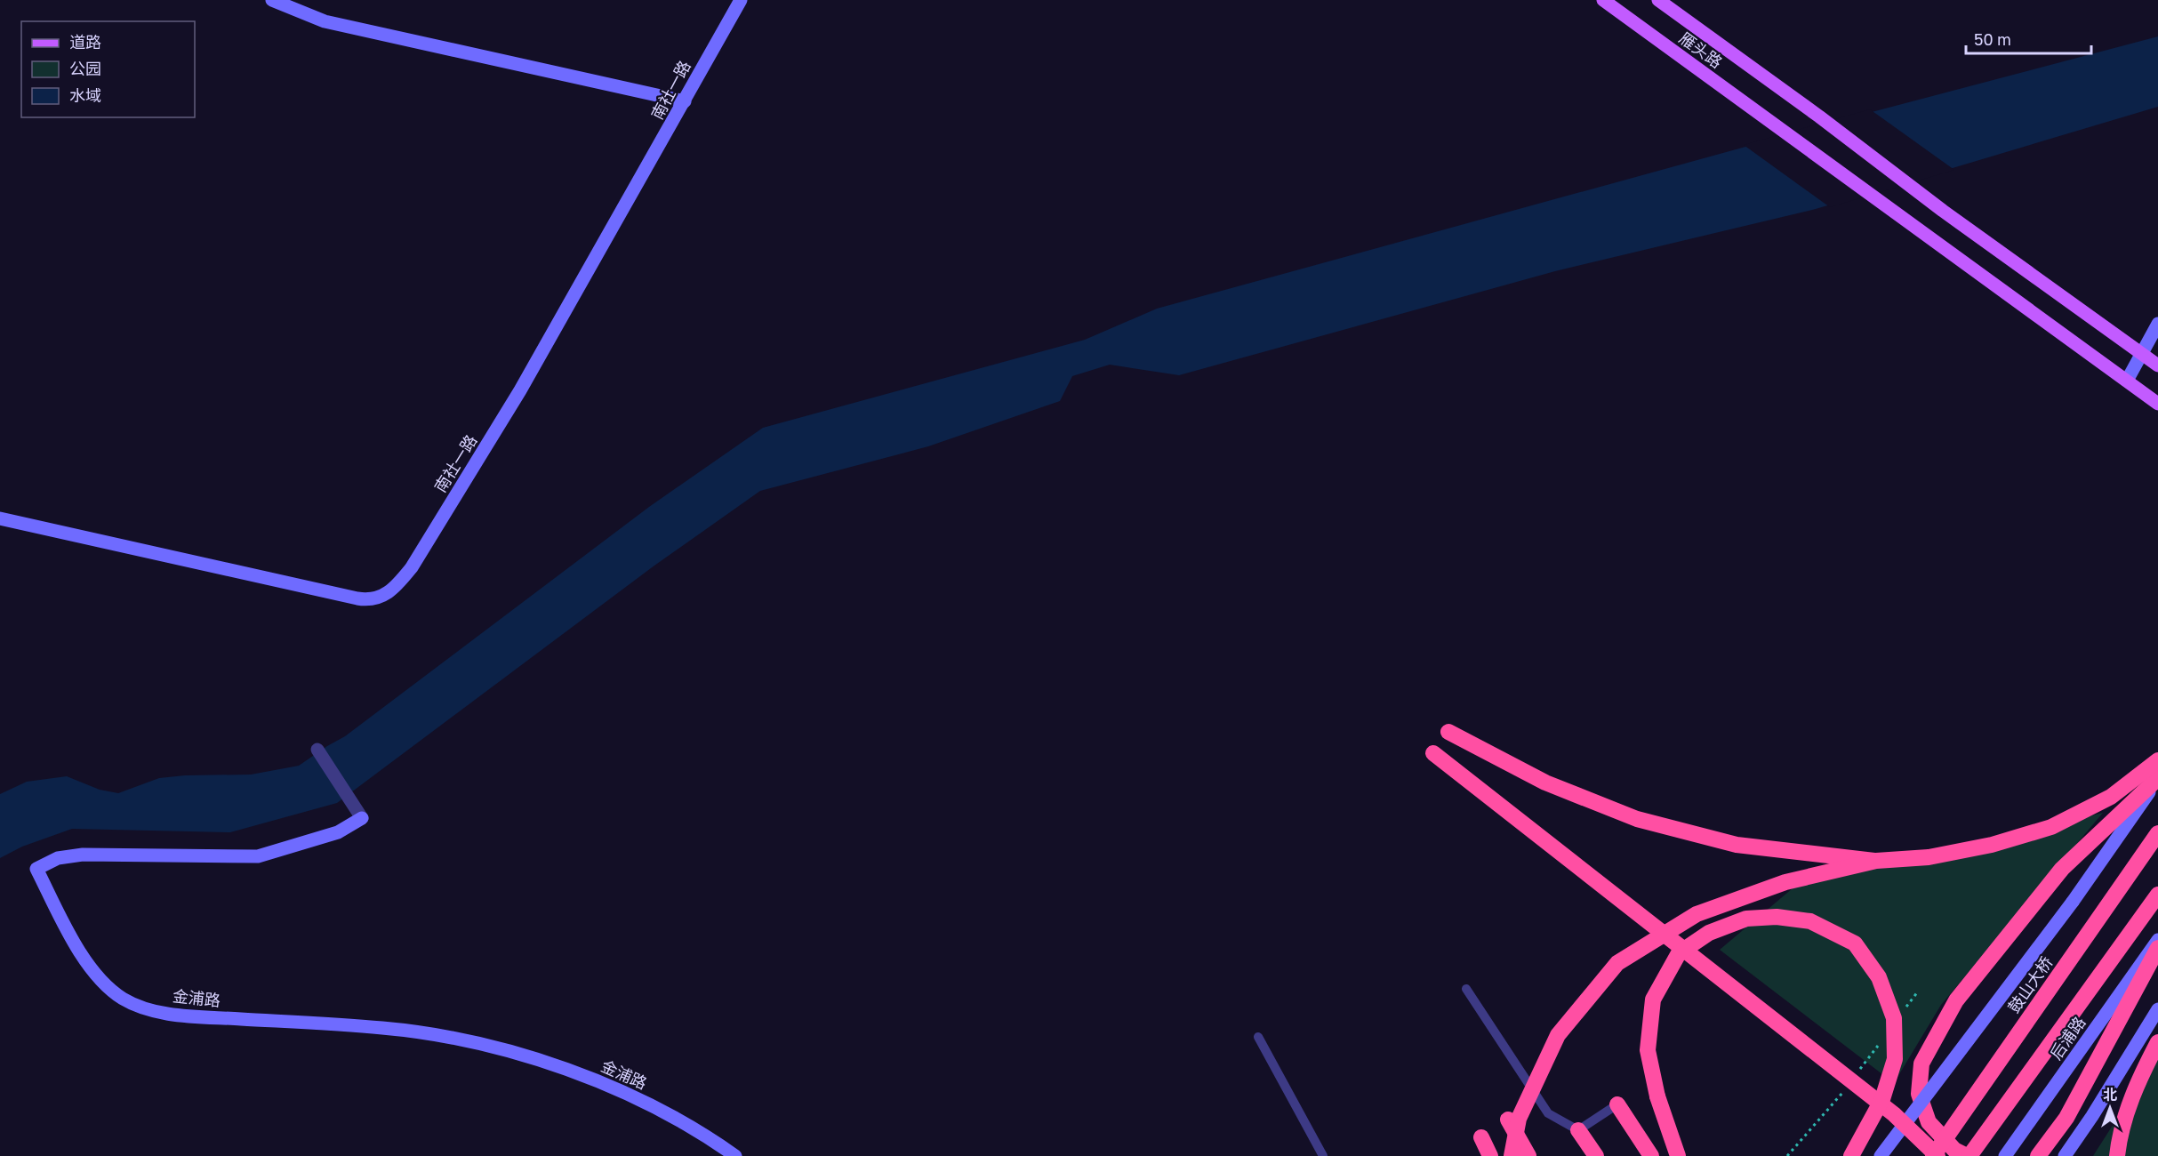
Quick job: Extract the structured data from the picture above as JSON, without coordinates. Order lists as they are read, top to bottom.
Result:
{
  "streets": {
    "highway": ["鼓山大桥"],
    "main road": ["雁头路"],
    "street": ["南社一路", "金浦路", "后浦路"]
  },
  "legend": ["道路", "公园", "水域"],
  "scale_bar": "50 m",
  "north": "top"
}
